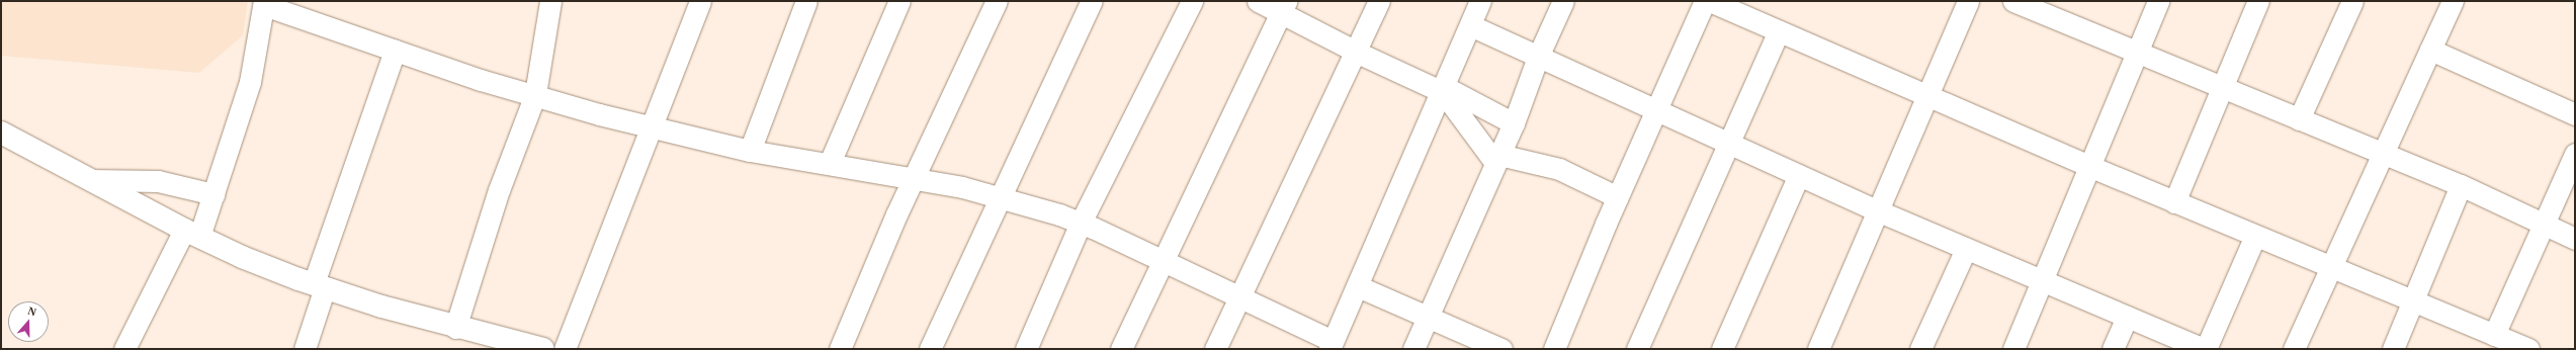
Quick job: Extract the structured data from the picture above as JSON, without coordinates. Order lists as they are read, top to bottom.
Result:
{
  "north": "top"
}
